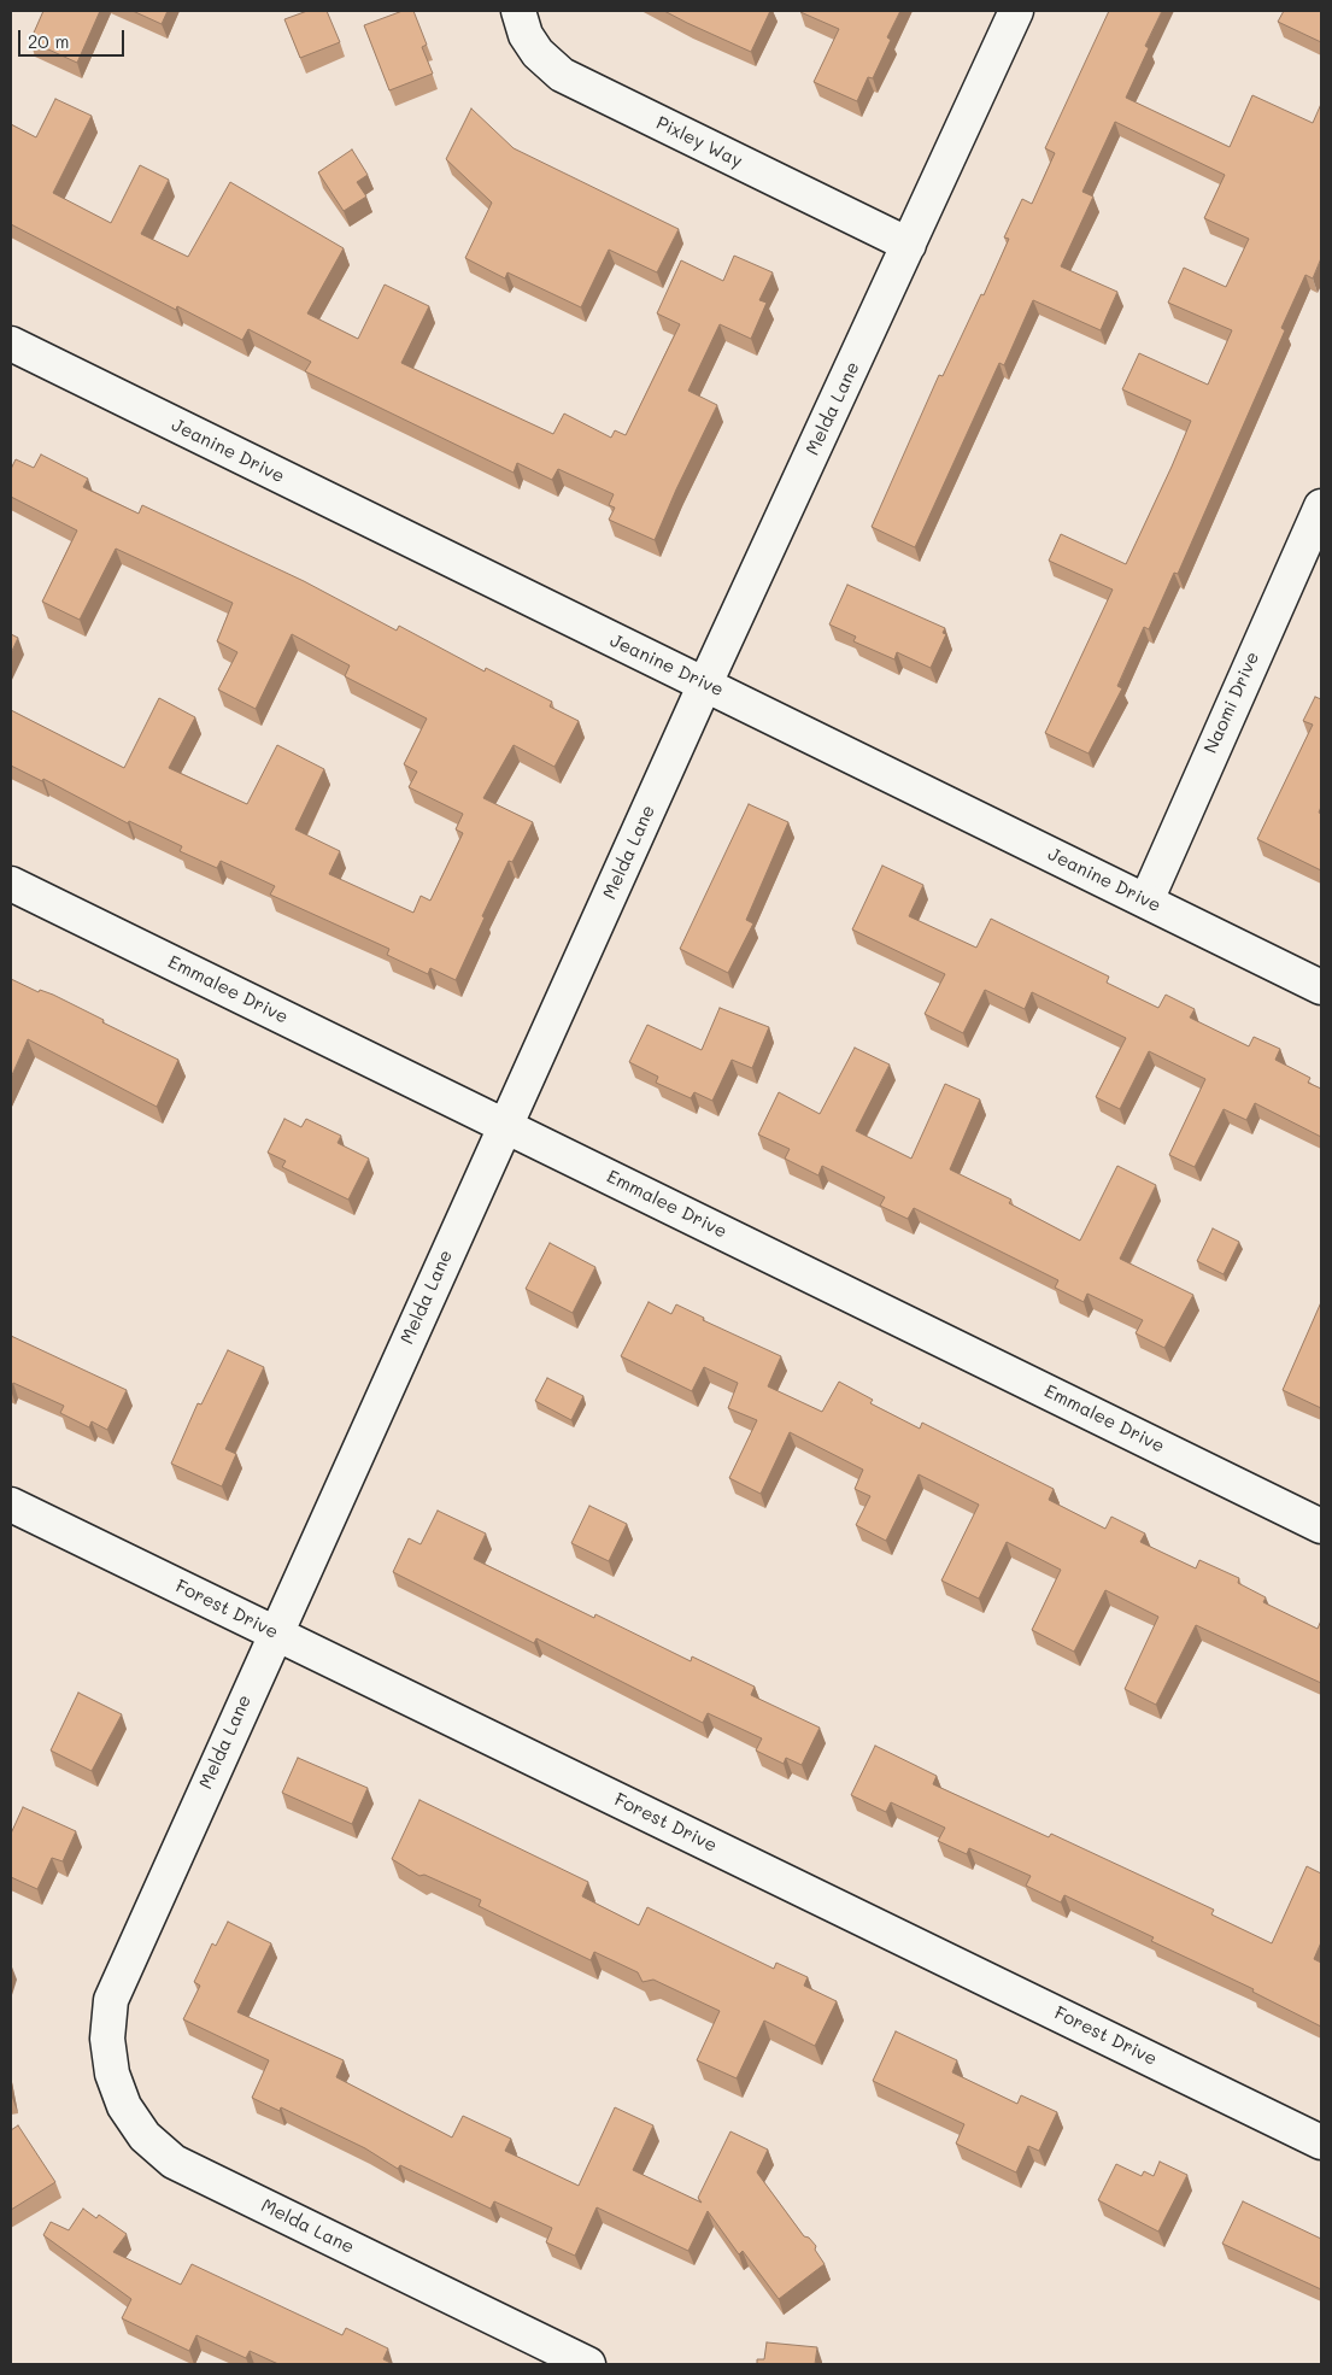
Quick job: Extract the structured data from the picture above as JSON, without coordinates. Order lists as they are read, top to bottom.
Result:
{
  "streets": {
    "street": [
      "Pixley Way",
      "Melda Lane",
      "Jeanine Drive",
      "Naomi Drive",
      "Emmalee Drive",
      "Forest Drive"
    ]
  },
  "crossings": [
    ["Pixley Way", "Melda Lane"],
    ["Melda Lane", "Jeanine Drive"],
    ["Melda Lane", "Emmalee Drive"],
    ["Melda Lane", "Forest Drive"],
    ["Jeanine Drive", "Naomi Drive"]
  ],
  "scale_bar": "20 m"
}
